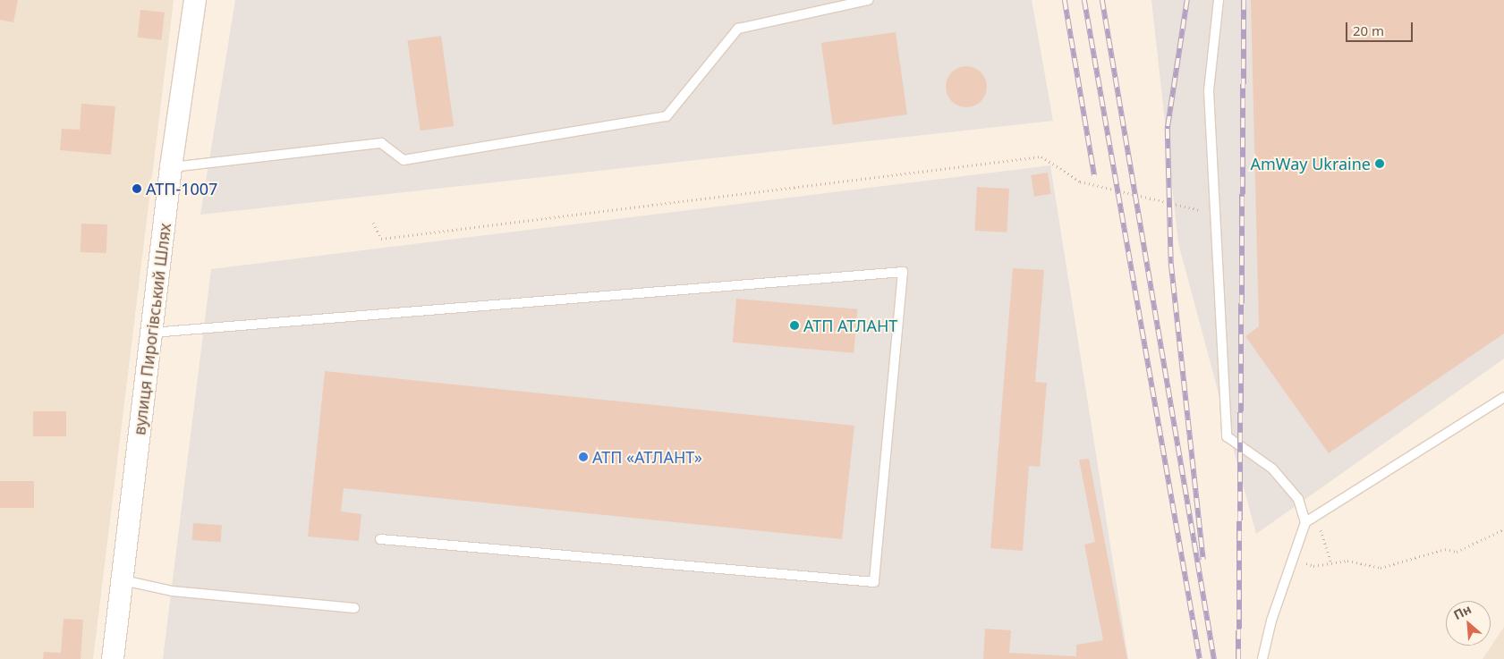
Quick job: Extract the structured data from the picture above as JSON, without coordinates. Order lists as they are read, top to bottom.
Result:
{
  "streets": {
    "street": ["вулиця Пирогівський Шлях"]
  },
  "places": [
    "AmWay Ukraine",
    "АТП-1007",
    "АТП АТЛАНТ",
    "АТП «АТЛАНТ»"
  ],
  "scale_bar": "20 m",
  "north": "top left"
}
